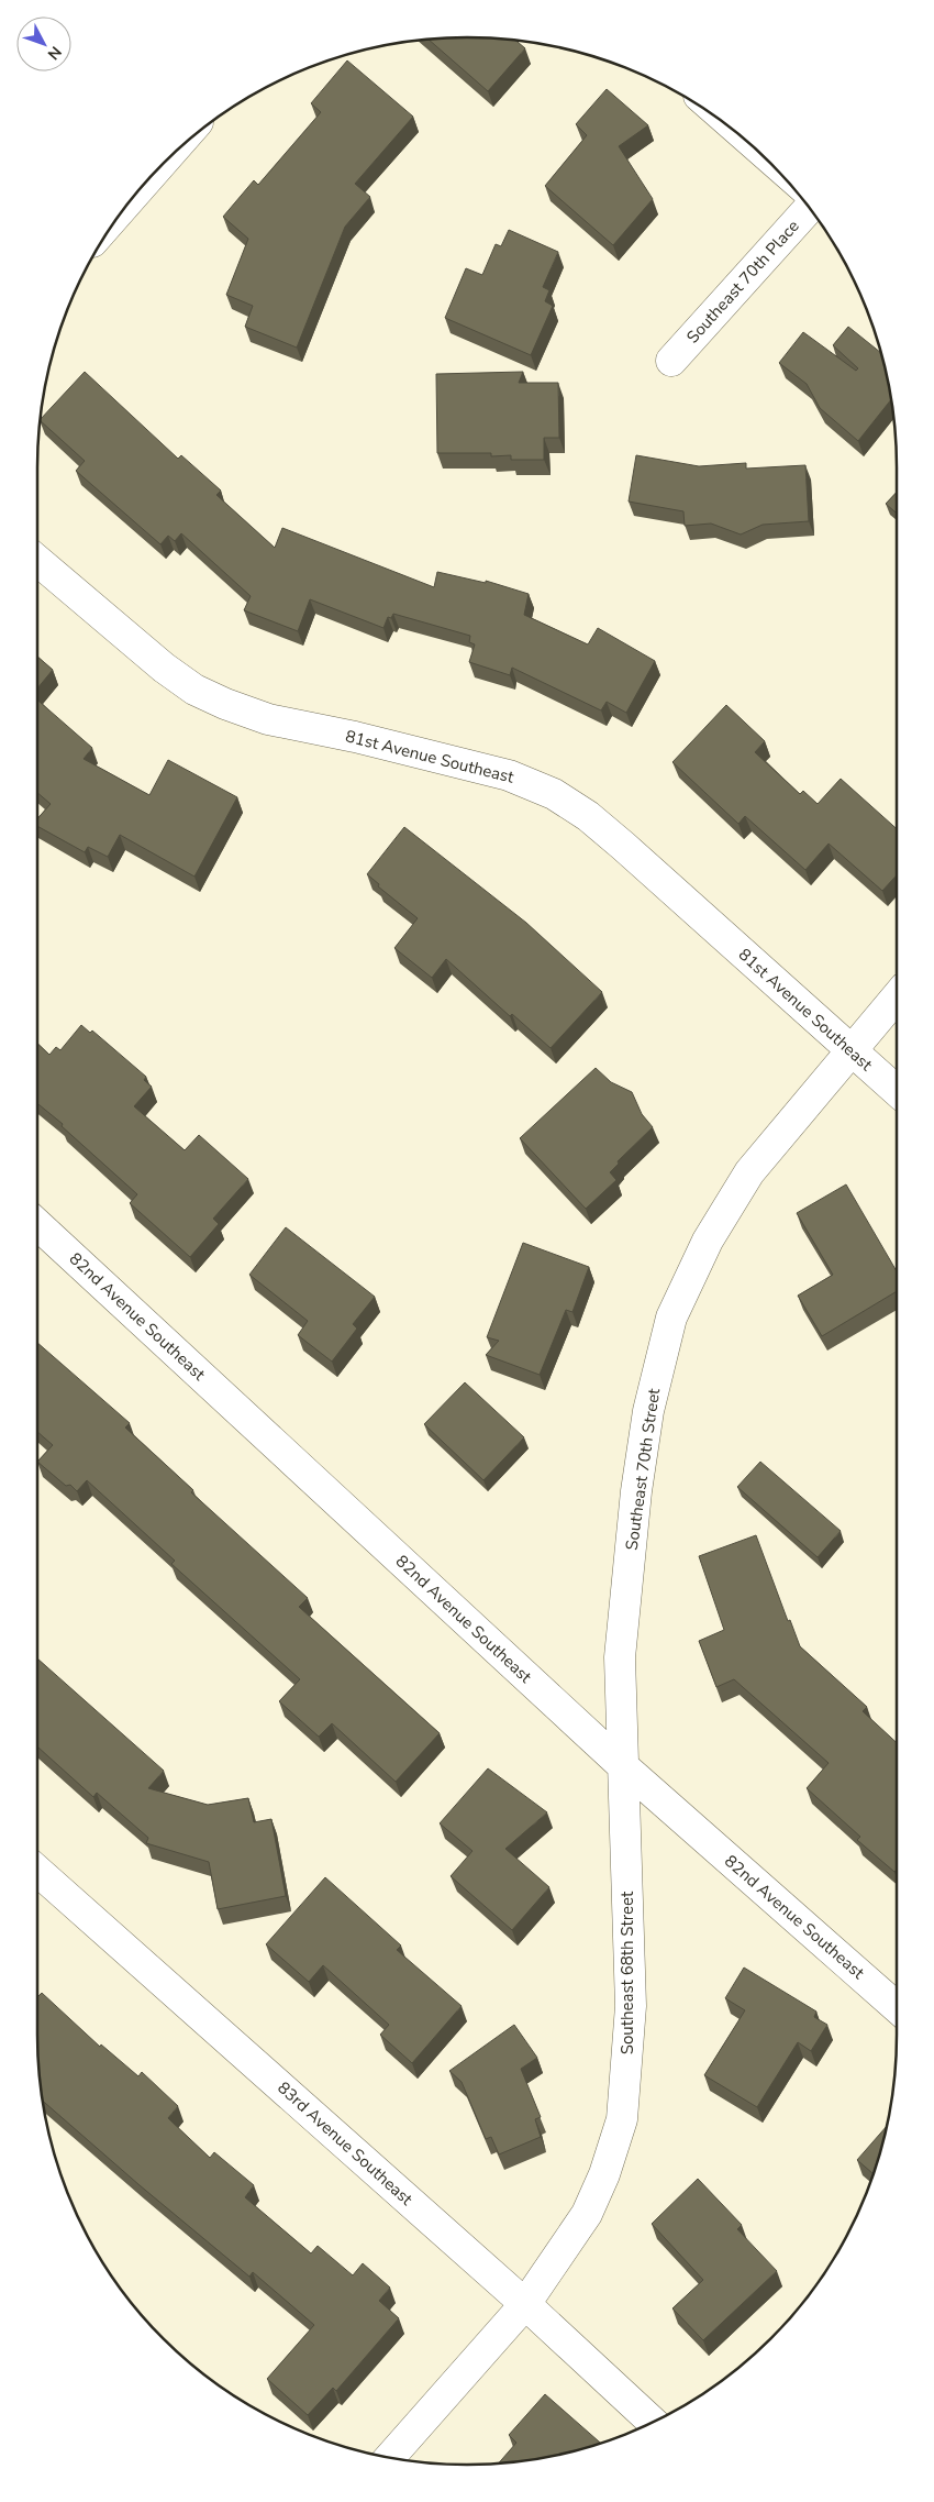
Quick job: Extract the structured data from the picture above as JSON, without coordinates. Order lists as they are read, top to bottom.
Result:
{
  "streets": {
    "street": [
      "Southeast 70th Place",
      "81st Avenue Southeast",
      "82nd Avenue Southeast",
      "Southeast 70th Street",
      "Southeast 68th Street",
      "83rd Avenue Southeast"
    ]
  },
  "crossings": [
    ["81st Avenue Southeast", "Southeast 70th Street"],
    ["82nd Avenue Southeast", "Southeast 70th Street"],
    ["82nd Avenue Southeast", "Southeast 68th Street"],
    ["Southeast 70th Street", "Southeast 68th Street"],
    ["Southeast 68th Street", "83rd Avenue Southeast"]
  ],
  "north": "bottom right"
}
